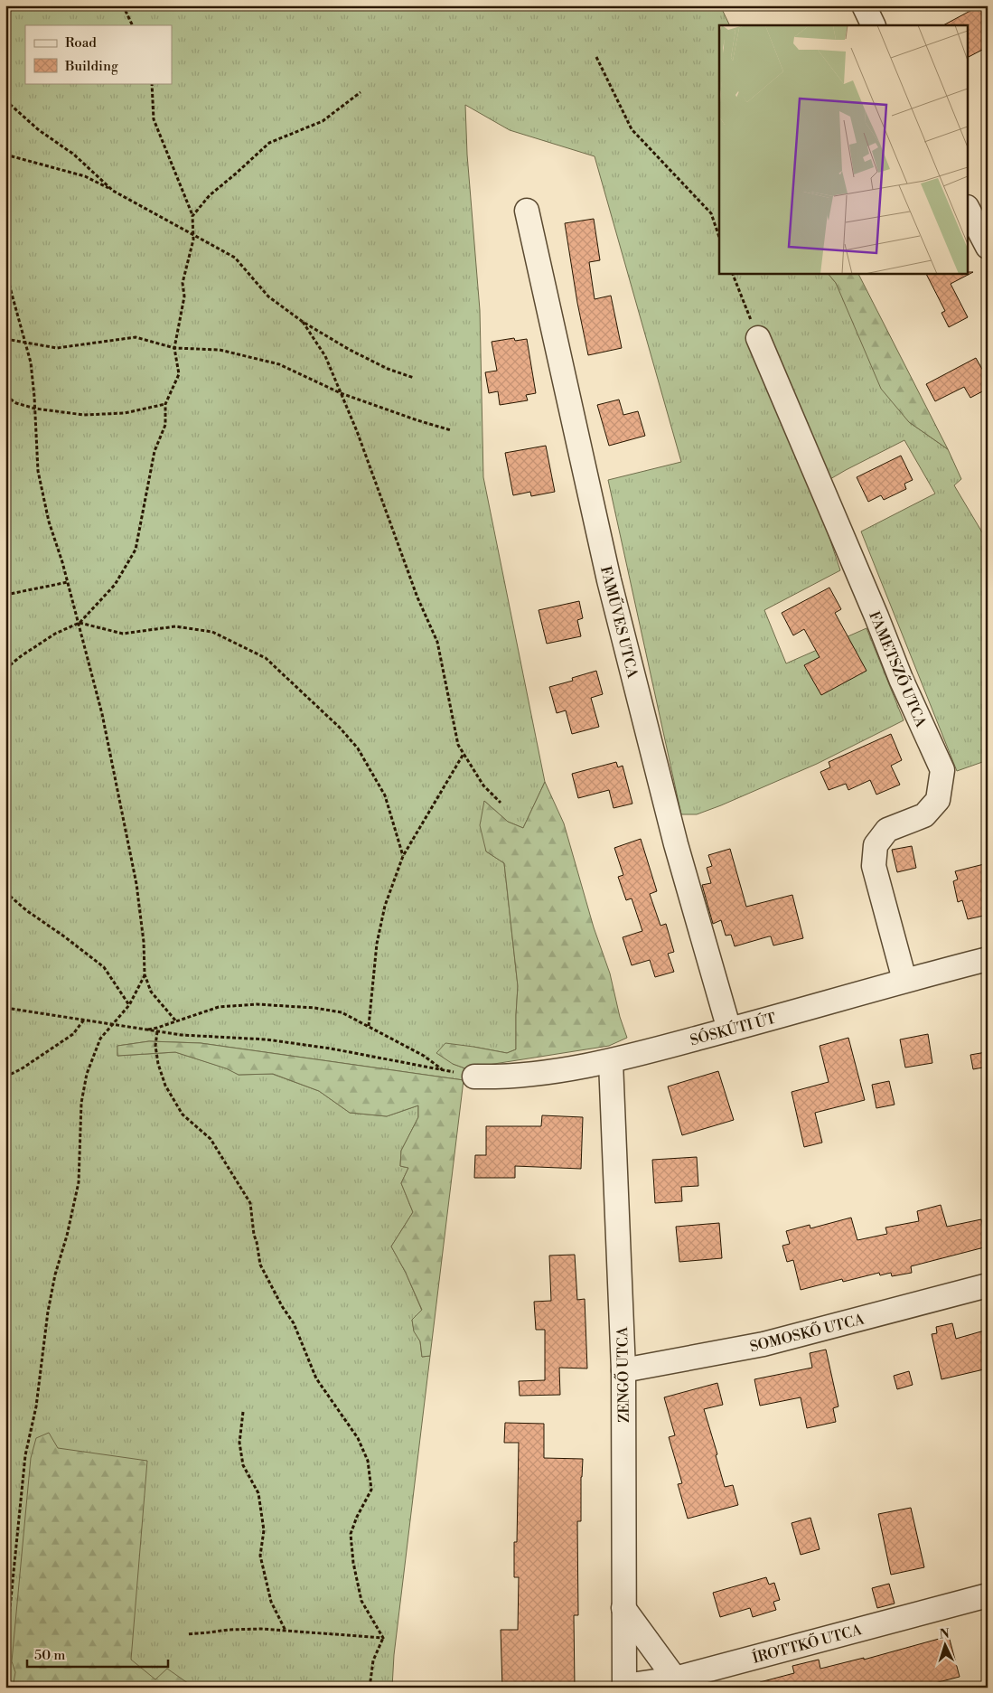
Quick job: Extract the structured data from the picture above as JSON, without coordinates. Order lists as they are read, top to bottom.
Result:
{
  "streets": {
    "street": [
      "FAMŰVES UTCA",
      "FAMETSZŐ UTCA",
      "SÓSKÚTI ÚT",
      "SOMOSKŐ UTCA",
      "ZENGŐ UTCA",
      "ÍROTTKŐ UTCA"
    ]
  },
  "crossings": [
    ["FAMŰVES UTCA", "SÓSKÚTI ÚT"],
    ["FAMETSZŐ UTCA", "SÓSKÚTI ÚT"],
    ["SÓSKÚTI ÚT", "ZENGŐ UTCA"],
    ["SOMOSKŐ UTCA", "ZENGŐ UTCA"],
    ["ZENGŐ UTCA", "ÍROTTKŐ UTCA"]
  ],
  "legend": ["Road", "Building"],
  "scale_bar": "50 m",
  "north": "top"
}
